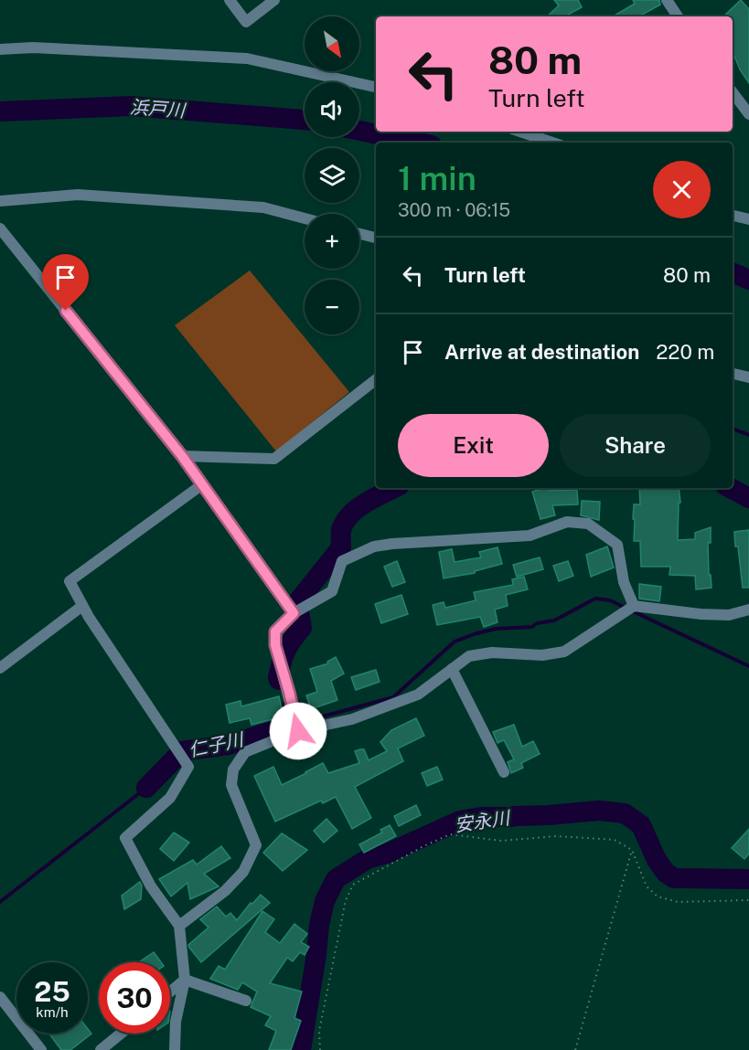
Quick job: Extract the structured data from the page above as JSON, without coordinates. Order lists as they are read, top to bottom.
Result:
{
  "water": ["浜戸川", "仁子川", "安永川"],
  "north": "bottom right",
  "page": {
    "map_buttons": ["+", "−"],
    "turn": ["80 m", "Turn left"],
    "heading": ["1 min", "300 m · 06:15"],
    "list": [
      {
        "name": "Turn left",
        "value": "80 m"
      },
      {
        "name": "Arrive at destination",
        "value": "220 m"
      }
    ],
    "buttons": ["Exit", "Share"],
    "speed": "25 km/h",
    "limit": "30"
  }
}
